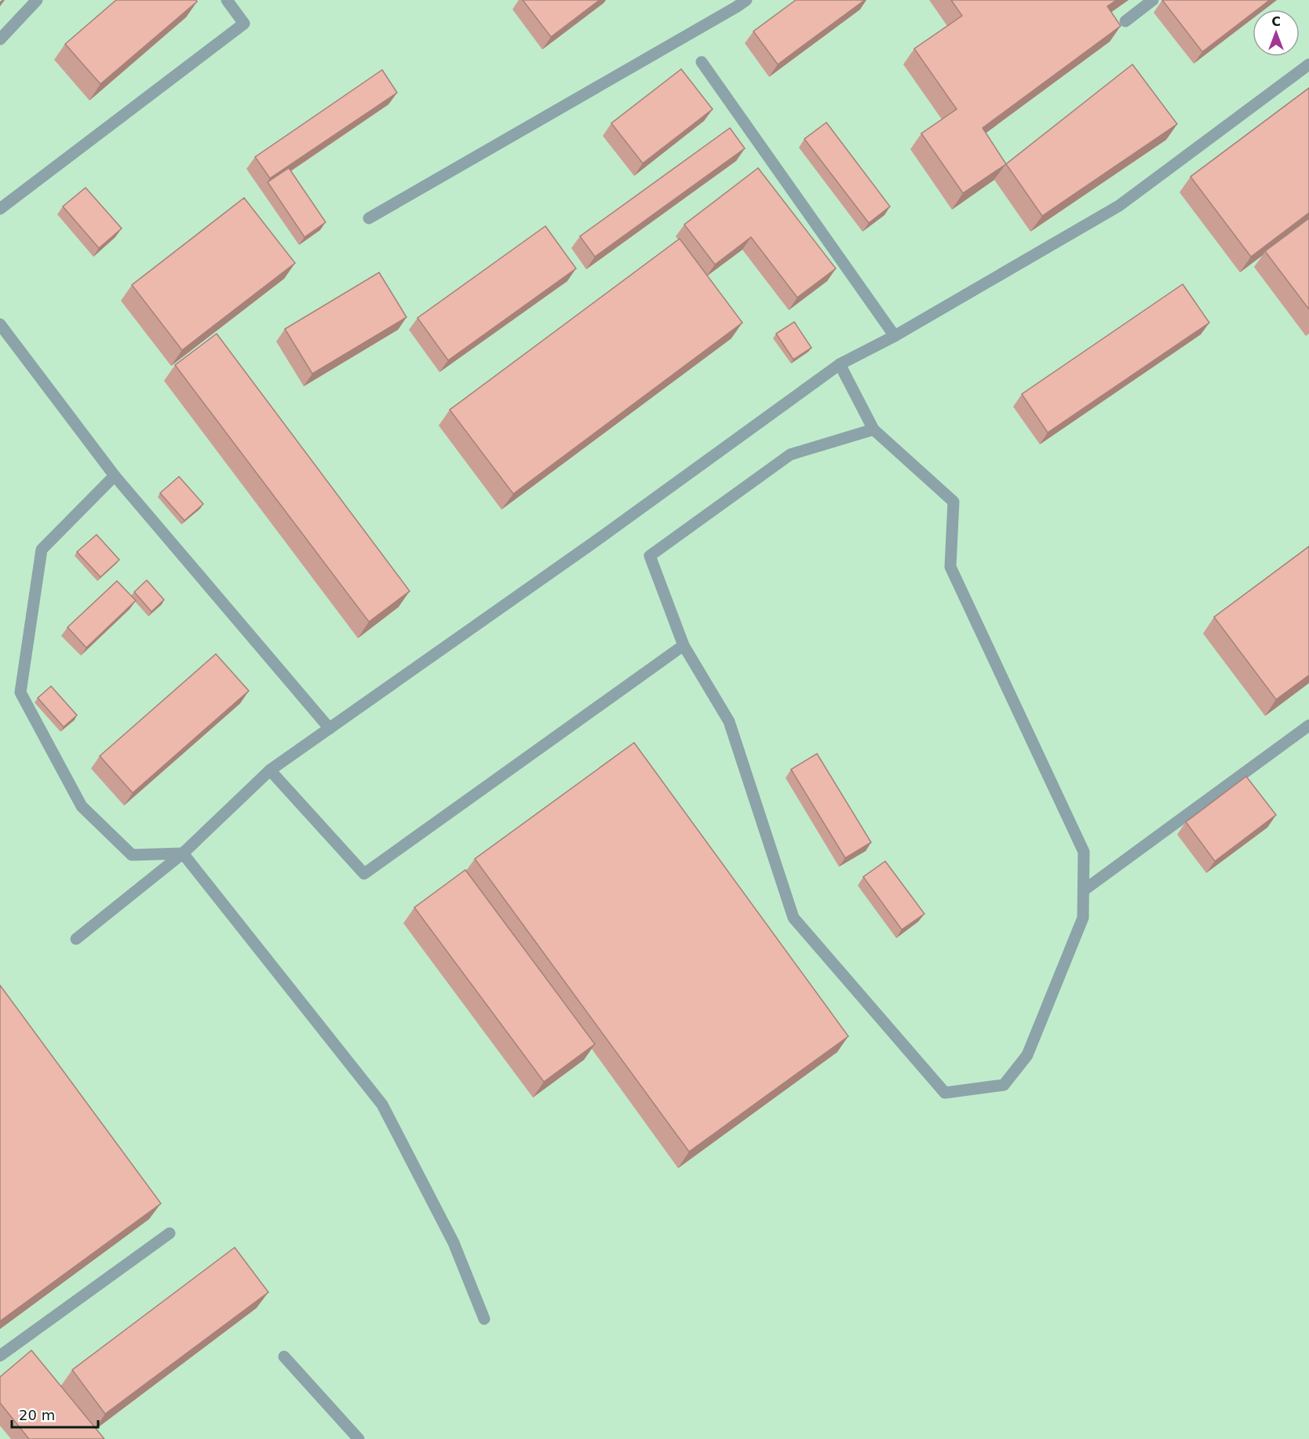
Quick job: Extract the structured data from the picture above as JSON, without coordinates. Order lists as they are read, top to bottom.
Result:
{
  "scale_bar": "20 m",
  "north": "top"
}
